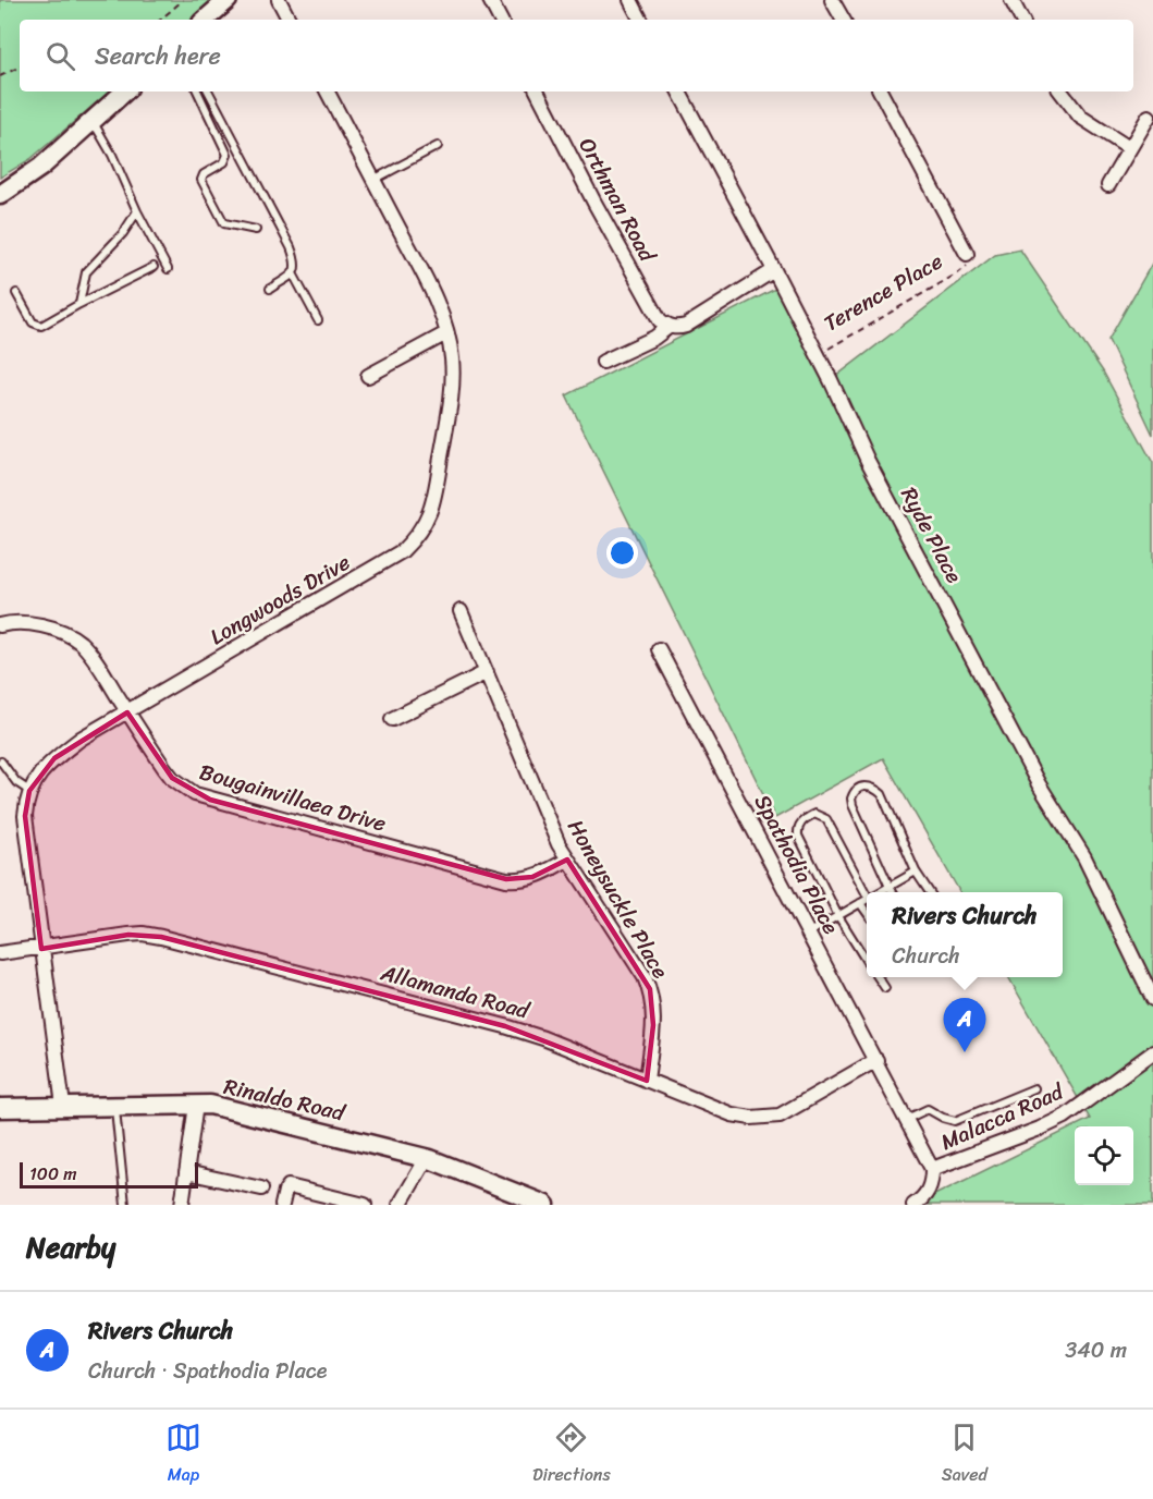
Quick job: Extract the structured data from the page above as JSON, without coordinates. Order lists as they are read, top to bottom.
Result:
{
  "streets": {
    "street": [
      "Orthman Road",
      "Terence Place",
      "Ryde Place",
      "Longwoods Drive",
      "Bougainvillaea Drive",
      "Spathodia Place",
      "Honeysuckle Place",
      "Allamanda Road",
      "Rinaldo Road",
      "Malacca Road"
    ]
  },
  "crossings": [
    ["Terence Place", "Ryde Place"],
    ["Longwoods Drive", "Bougainvillaea Drive"],
    ["Bougainvillaea Drive", "Honeysuckle Place"],
    ["Spathodia Place", "Allamanda Road"],
    ["Spathodia Place", "Malacca Road"],
    ["Honeysuckle Place", "Allamanda Road"]
  ],
  "scale_bar": "100 m",
  "page": {
    "search": "Search here",
    "popup": ["Rivers Church", "Church"],
    "pins": "A",
    "scale": "100 m",
    "heading": "Nearby",
    "list": [
      {
        "mark": "A",
        "name": "Rivers Church",
        "note": "Church · Spathodia Place",
        "value": "340 m"
      }
    ],
    "nav": ["Map", "Directions", "Saved"]
  }
}
